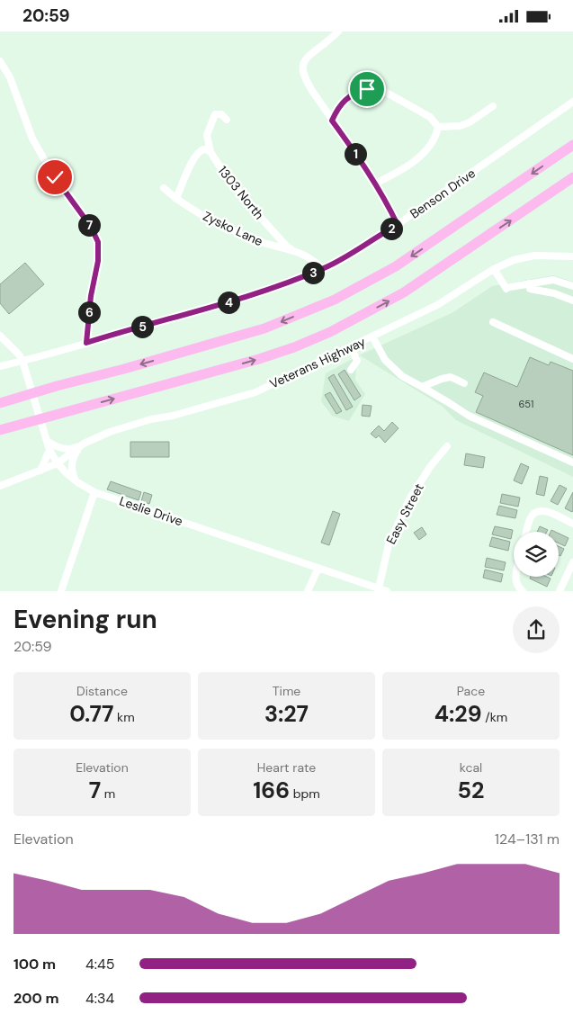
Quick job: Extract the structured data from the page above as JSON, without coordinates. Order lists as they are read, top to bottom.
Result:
{
  "streets": {
    "street": [
      "1303 North",
      "Benson Drive",
      "Zysko Lane",
      "Veterans Highway",
      "Leslie Drive",
      "Easy Street"
    ]
  },
  "crossings": [
    ["1303 North", "Zysko Lane"],
    ["Benson Drive", "Leslie Drive"],
    ["Veterans Highway", "Leslie Drive"],
    ["Leslie Drive", "Easy Street"]
  ],
  "house_numbers": ["651"],
  "page": {
    "status": "20:59",
    "pins": [
      "1",
      "7",
      "2",
      "3",
      "4",
      "6",
      "5"
    ],
    "heading": ["Evening run", "20:59"],
    "stats": [
      ["Distance", "0.77 km"],
      ["Time", "3:27"],
      ["Pace", "4:29 /km"],
      ["Elevation", "7 m"],
      ["Heart rate", "166 bpm"],
      ["kcal", "52"]
    ],
    "chart": ["Elevation", "124–131 m"],
    "list": [
      {
        "name": "100 m",
        "note": "4:45"
      },
      {
        "name": "200 m",
        "note": "4:34"
      }
    ]
  }
}
